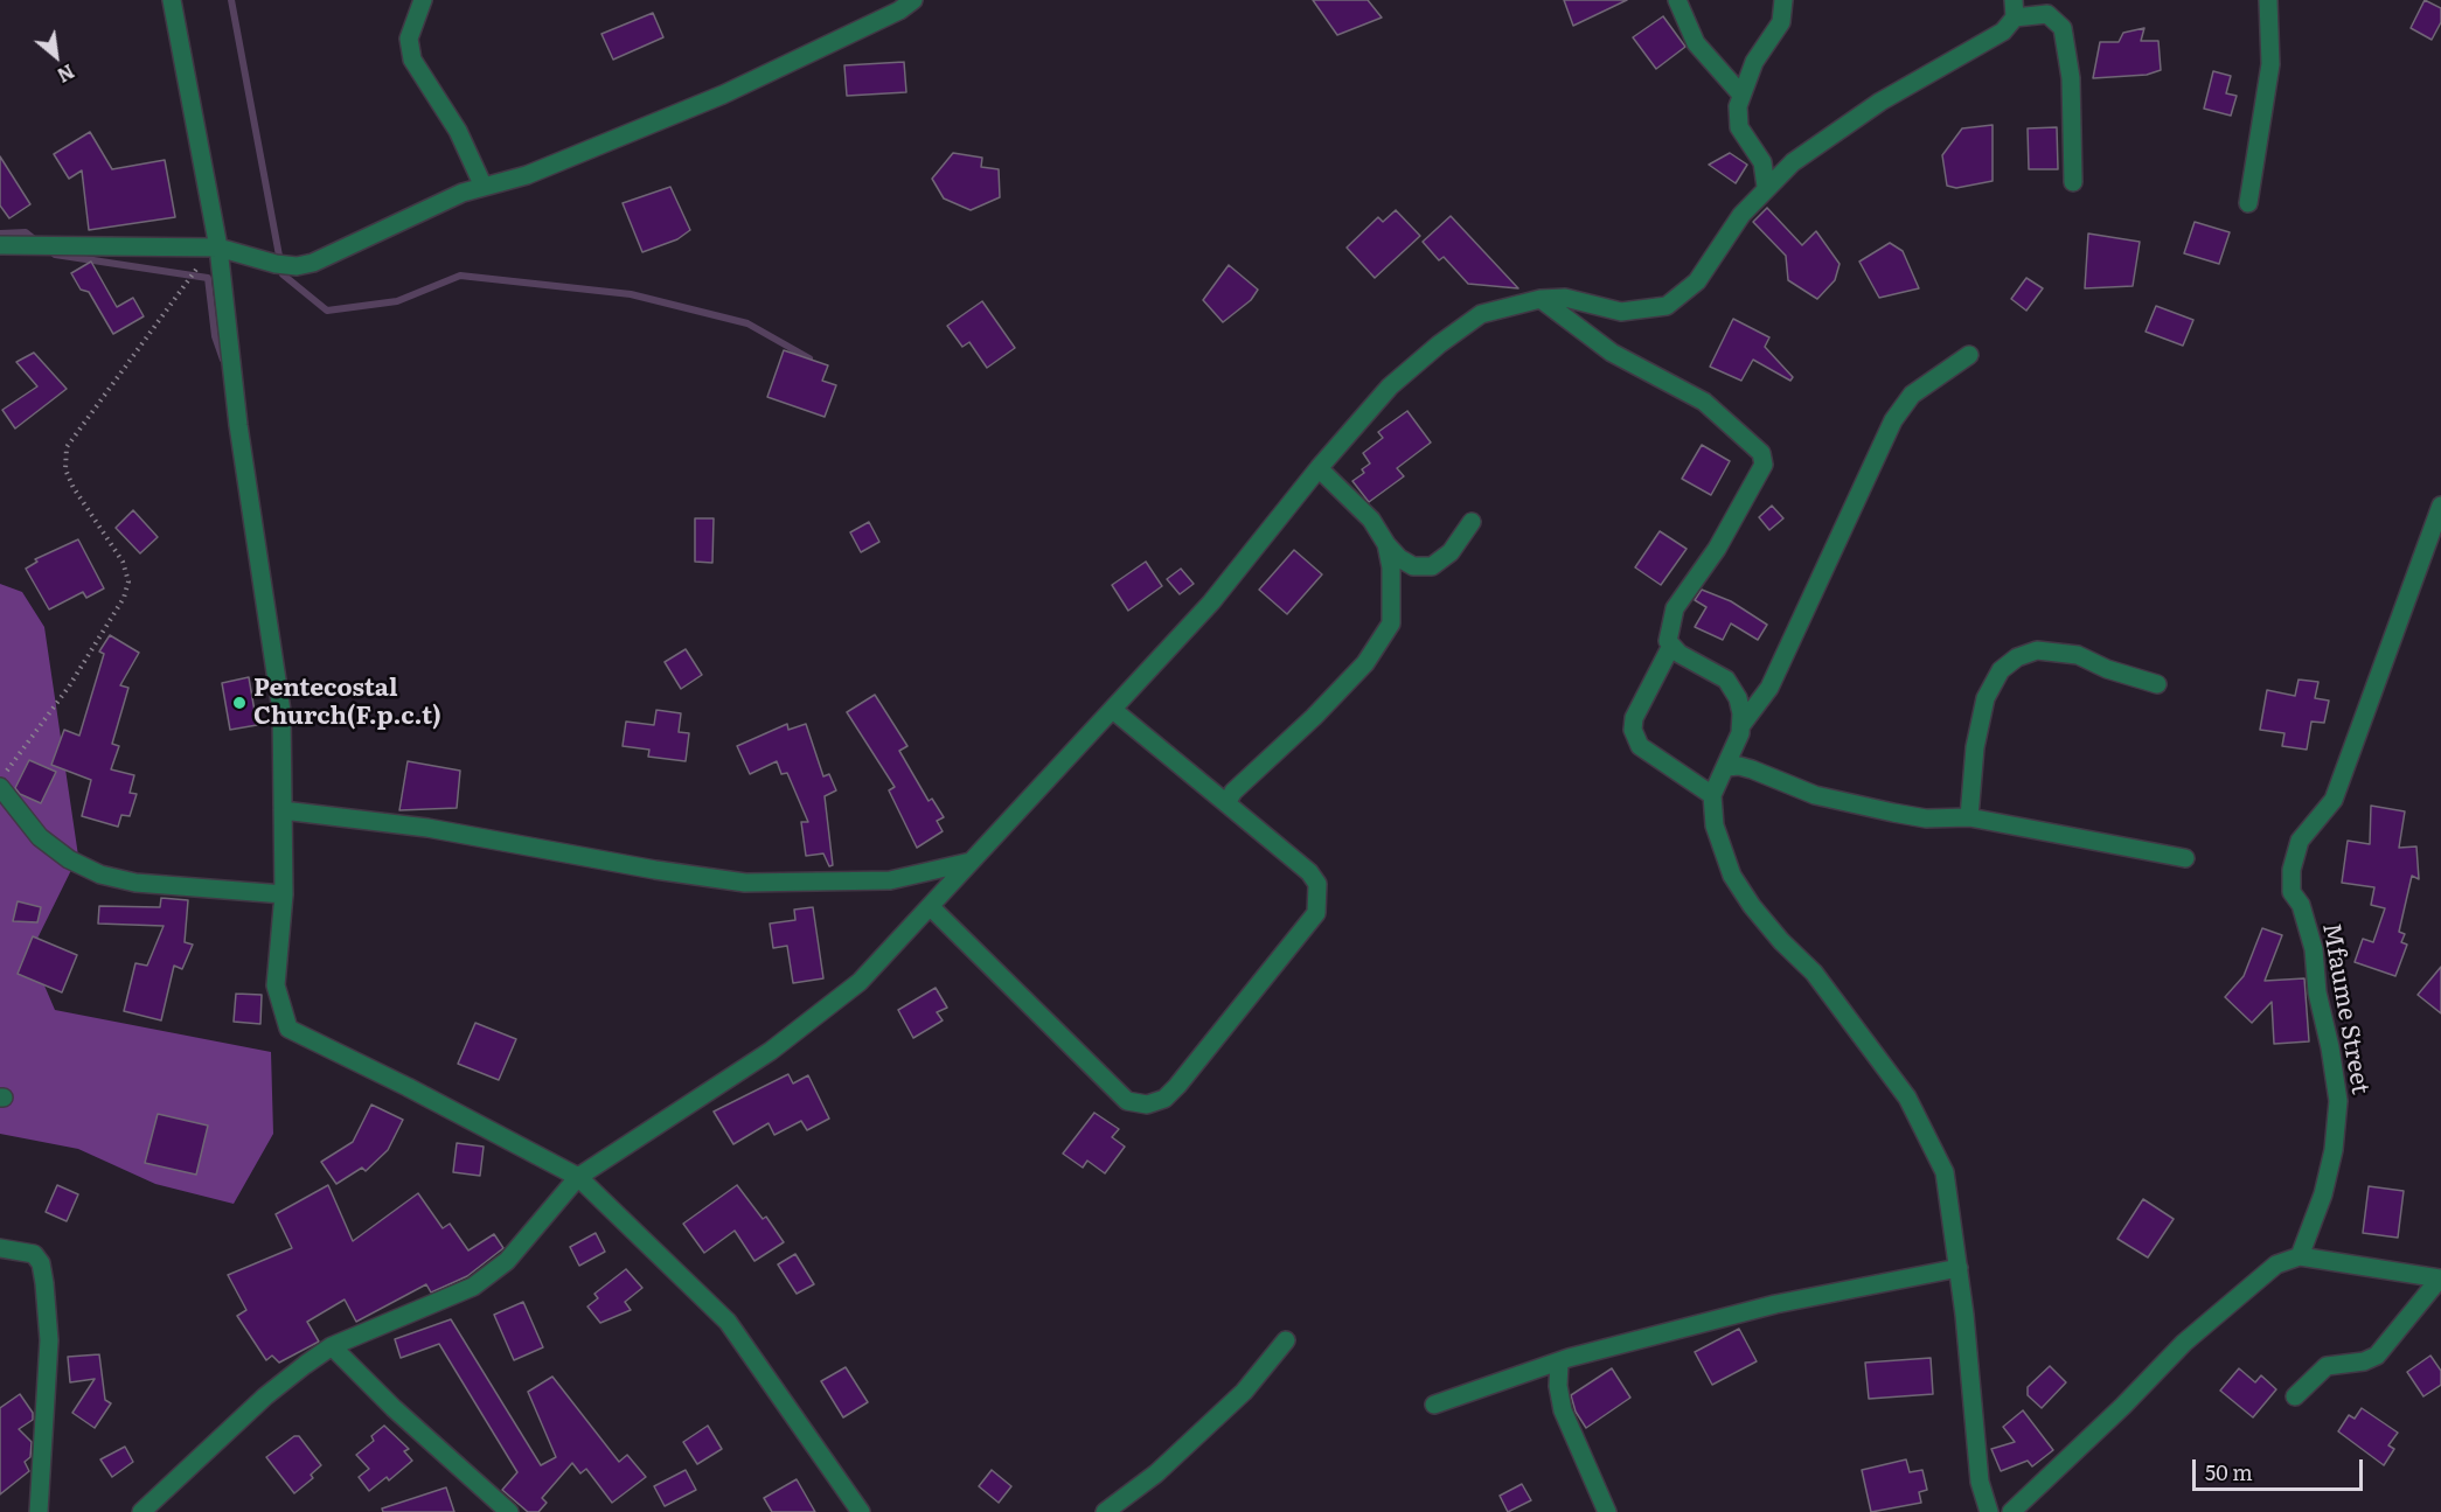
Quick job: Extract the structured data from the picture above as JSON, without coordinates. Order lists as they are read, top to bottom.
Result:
{
  "streets": {
    "street": ["Mfaume Street"]
  },
  "places": ["Pentecostal Church(F.p.c.t)"],
  "scale_bar": "50 m",
  "north": "bottom right"
}
